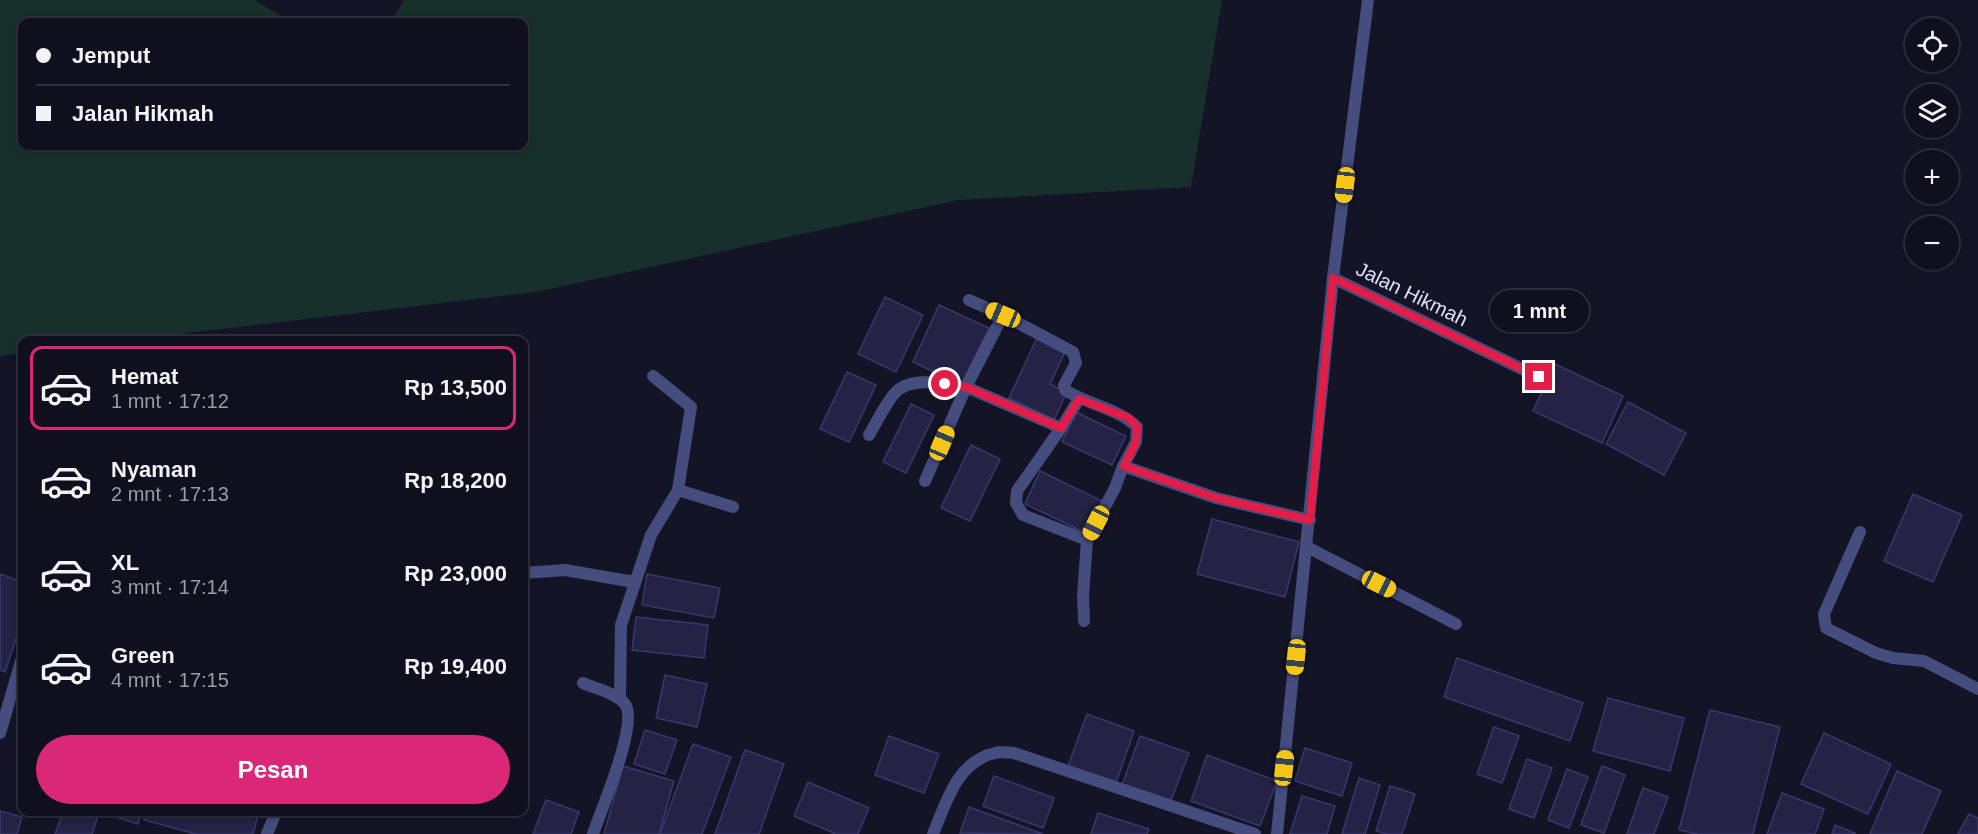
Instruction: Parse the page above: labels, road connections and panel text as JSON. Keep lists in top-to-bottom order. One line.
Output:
{"streets":{"street":["Jalan Hikmah"]},"page":{"map_buttons":["+","−"],"banner":["Jemput","Jalan Hikmah"],"bubble":"1 mnt","list":[{"name":"Hemat","note":"1 mnt · 17:12","value":"Rp 13,500"},{"name":"Nyaman","note":"2 mnt · 17:13","value":"Rp 18,200"},{"name":"XL","note":"3 mnt · 17:14","value":"Rp 23,000"},{"name":"Green","note":"4 mnt · 17:15","value":"Rp 19,400"}],"buttons":"Pesan"}}
